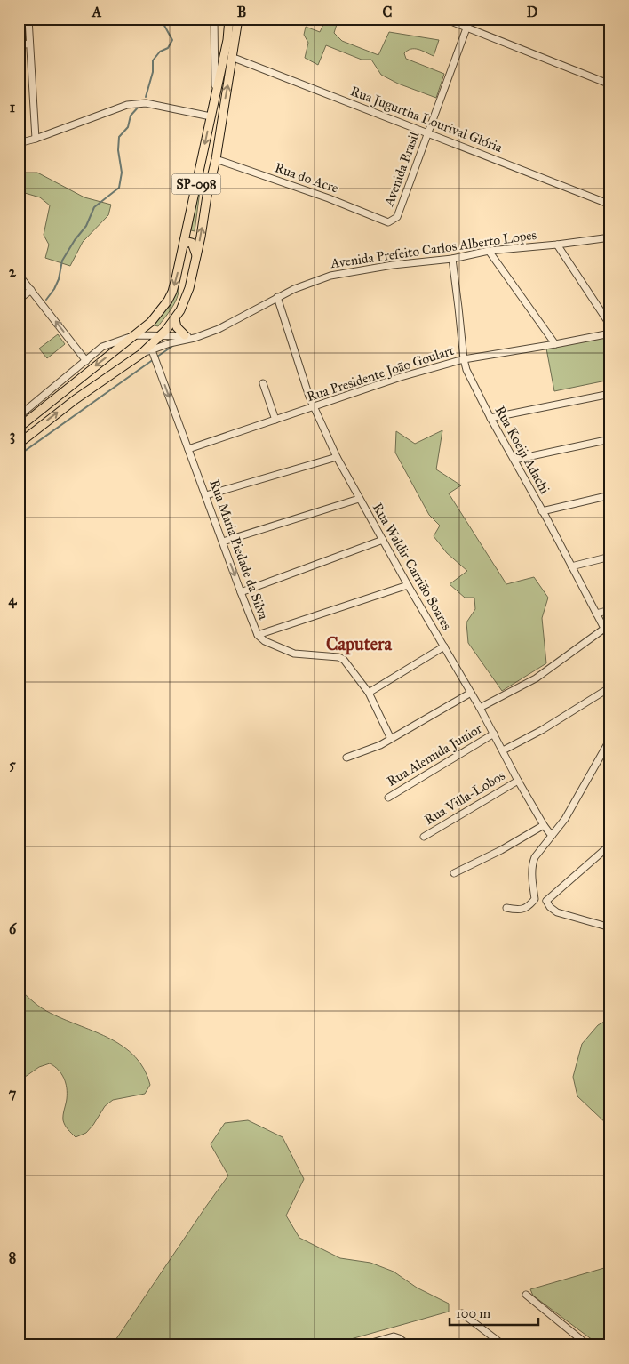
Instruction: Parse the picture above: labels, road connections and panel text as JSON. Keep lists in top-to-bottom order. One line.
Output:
{"streets":{"main road":["SP-098"],"street":["Rua Jugurtha Lourival Glória","Avenida Brasil","Rua do Acre","Avenida Prefeito Carlos Alberto Lopes","Rua Presidente João Goulart","Rua Koeiji Adachi","Rua Maria Piedade da Silva","Rua Waldir Carrião Soares","Rua Alemida Junior","Rua Villa-Lobos"]},"crossings":[["Rua Jugurtha Lourival Glória","Avenida Brasil"],["Rua Jugurtha Lourival Glória","SP-098"],["Avenida Brasil","Rua do Acre"],["Rua do Acre","SP-098"],["SP-098","Avenida Prefeito Carlos Alberto Lopes"],["Avenida Prefeito Carlos Alberto Lopes","Rua Koeiji Adachi"],["Avenida Prefeito Carlos Alberto Lopes","Rua Maria Piedade da Silva"],["Avenida Prefeito Carlos Alberto Lopes","Rua Waldir Carrião Soares"],["Rua Presidente João Goulart","Rua Koeiji Adachi"],["Rua Presidente João Goulart","Rua Maria Piedade da Silva"],["Rua Presidente João Goulart","Rua Waldir Carrião Soares"],["Rua Waldir Carrião Soares","Rua Alemida Junior"],["Rua Waldir Carrião Soares","Rua Villa-Lobos"]],"districts":["Caputera"],"scale_bar":"100 m","grid":{"columns":["A","B","C","D"],"rows":["1","2","3","4","5","6","7","8"]}}
